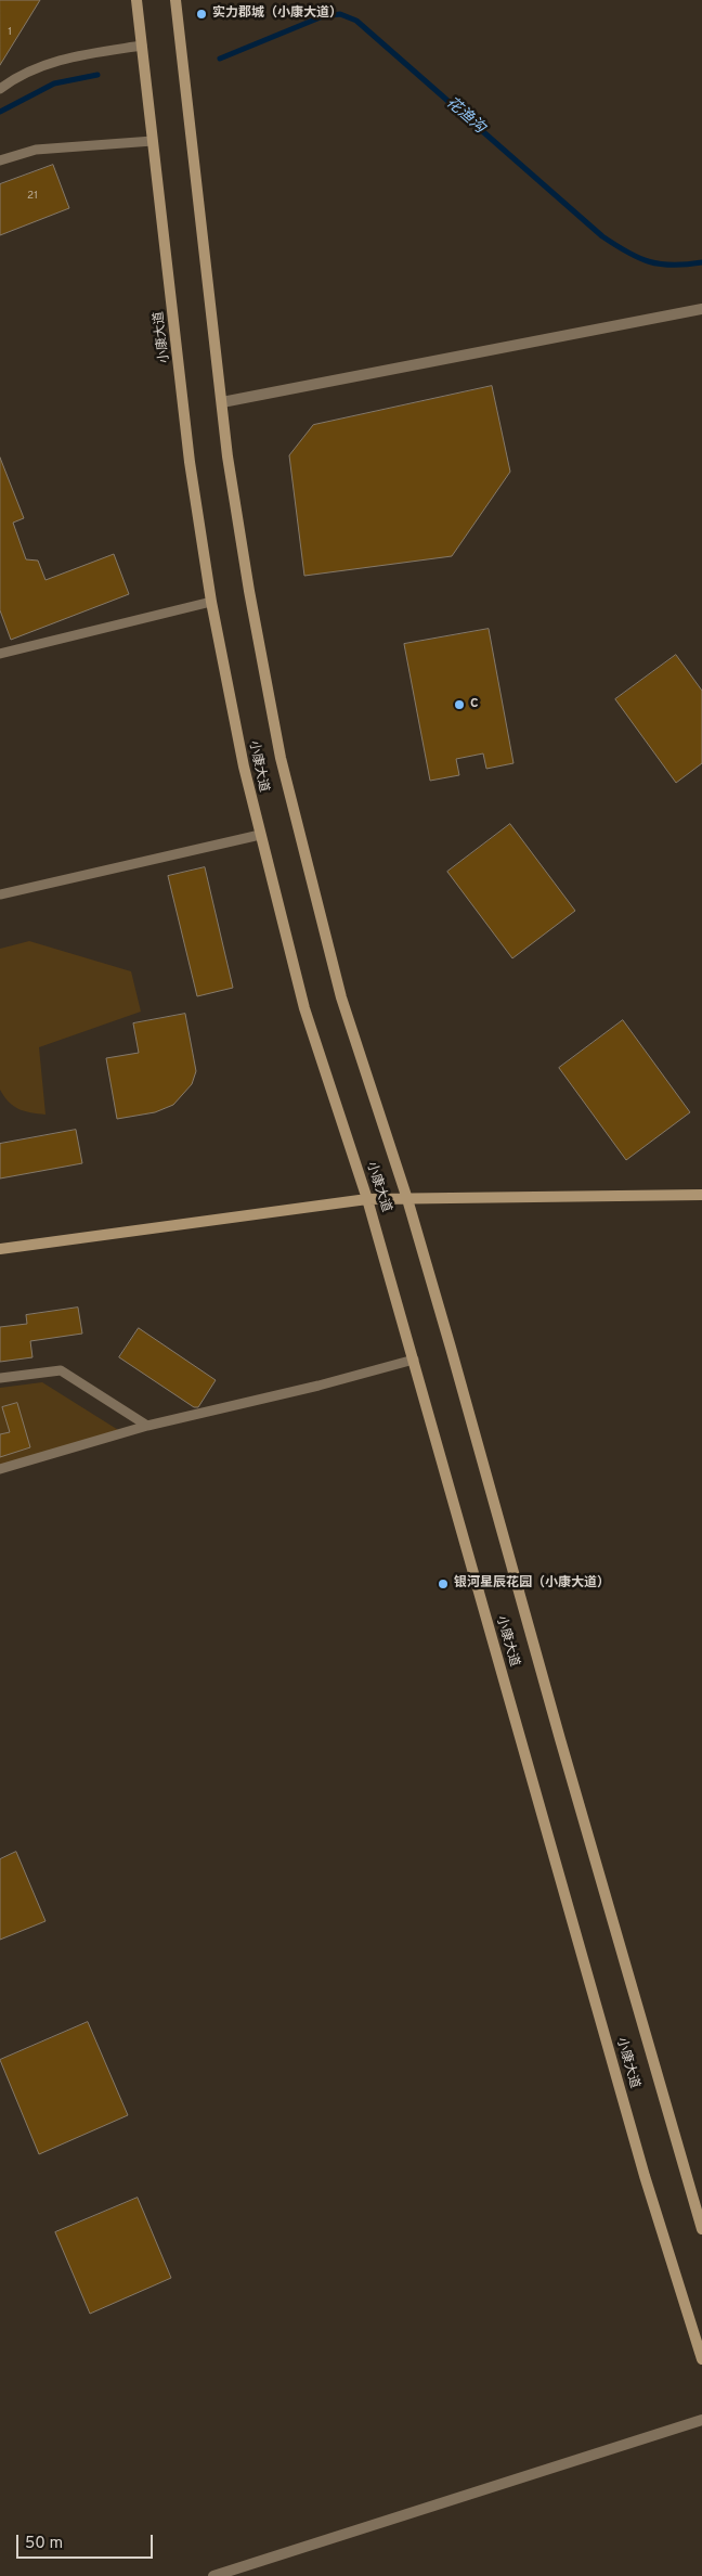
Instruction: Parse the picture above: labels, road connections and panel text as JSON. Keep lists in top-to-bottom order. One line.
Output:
{"streets":{"main road":["小康大道"]},"water":["花渔沟"],"places":["实力郡城（小康大道）","C","银河星辰花园（小康大道）"],"house_numbers":["1","21"],"scale_bar":"50 m"}
